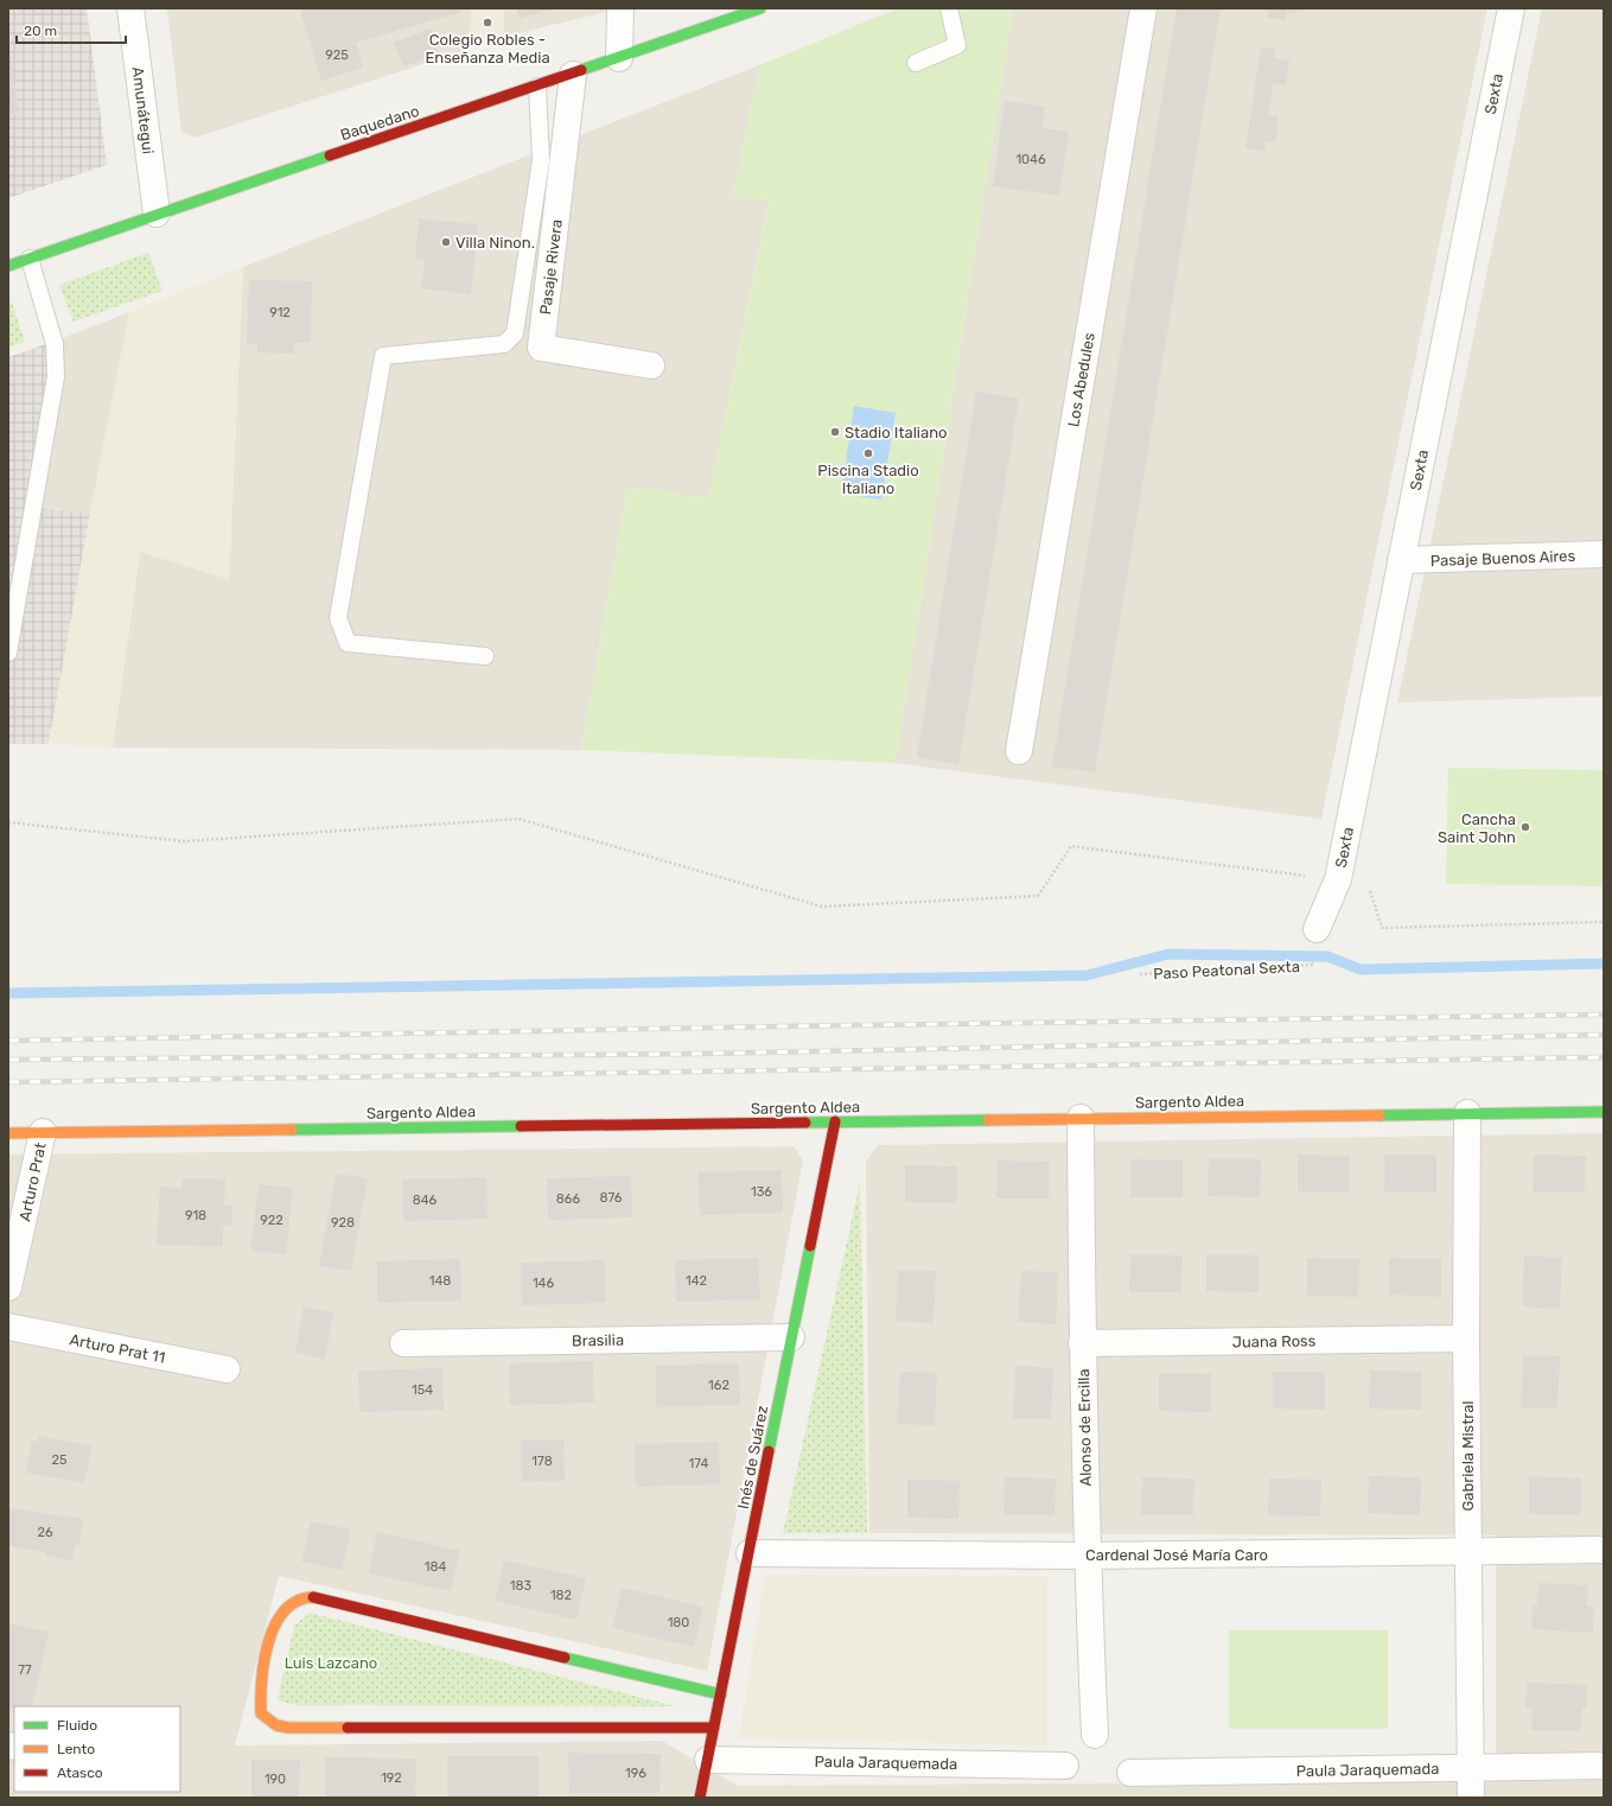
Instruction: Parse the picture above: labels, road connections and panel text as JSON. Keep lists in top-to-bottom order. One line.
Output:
{"streets":{"main road":["Baquedano","Sargento Aldea","Inés de Suárez"],"street":["Sexta","Amunátegui","Pasaje Rivera","Los Abedules","Pasaje Buenos Aires","Arturo Prat","Brasilia","Juana Ross","Arturo Prat 11","Alonso de Ercilla","Gabriela Mistral","Cardenal José María Caro","Paula Jaraquemada"],"path":["Paso Peatonal Sexta"]},"crossings":[["Sexta","Pasaje Buenos Aires"],["Amunátegui","Baquedano"],["Baquedano","Pasaje Rivera"],["Sargento Aldea","Arturo Prat"],["Sargento Aldea","Alonso de Ercilla"],["Sargento Aldea","Gabriela Mistral"],["Sargento Aldea","Inés de Suárez"],["Brasilia","Inés de Suárez"],["Juana Ross","Alonso de Ercilla"],["Juana Ross","Gabriela Mistral"],["Alonso de Ercilla","Cardenal José María Caro"],["Gabriela Mistral","Cardenal José María Caro"],["Gabriela Mistral","Paula Jaraquemada"],["Inés de Suárez","Cardenal José María Caro"],["Inés de Suárez","Paula Jaraquemada"]],"parks":["Luis Lazcano"],"places":["Colegio Robles - Enseñanza Media","Villa Ninon.","Stadio Italiano","Piscina Stadio Italiano","Cancha Saint John"],"house_numbers":["925","1046","912","136","876","866","846","918","922","928","148","142","146","162","154","25","178","174","26","184","183","182","180","77","196","192","190"],"legend":["Fluido","Lento","Atasco"],"scale_bar":"20 m"}
